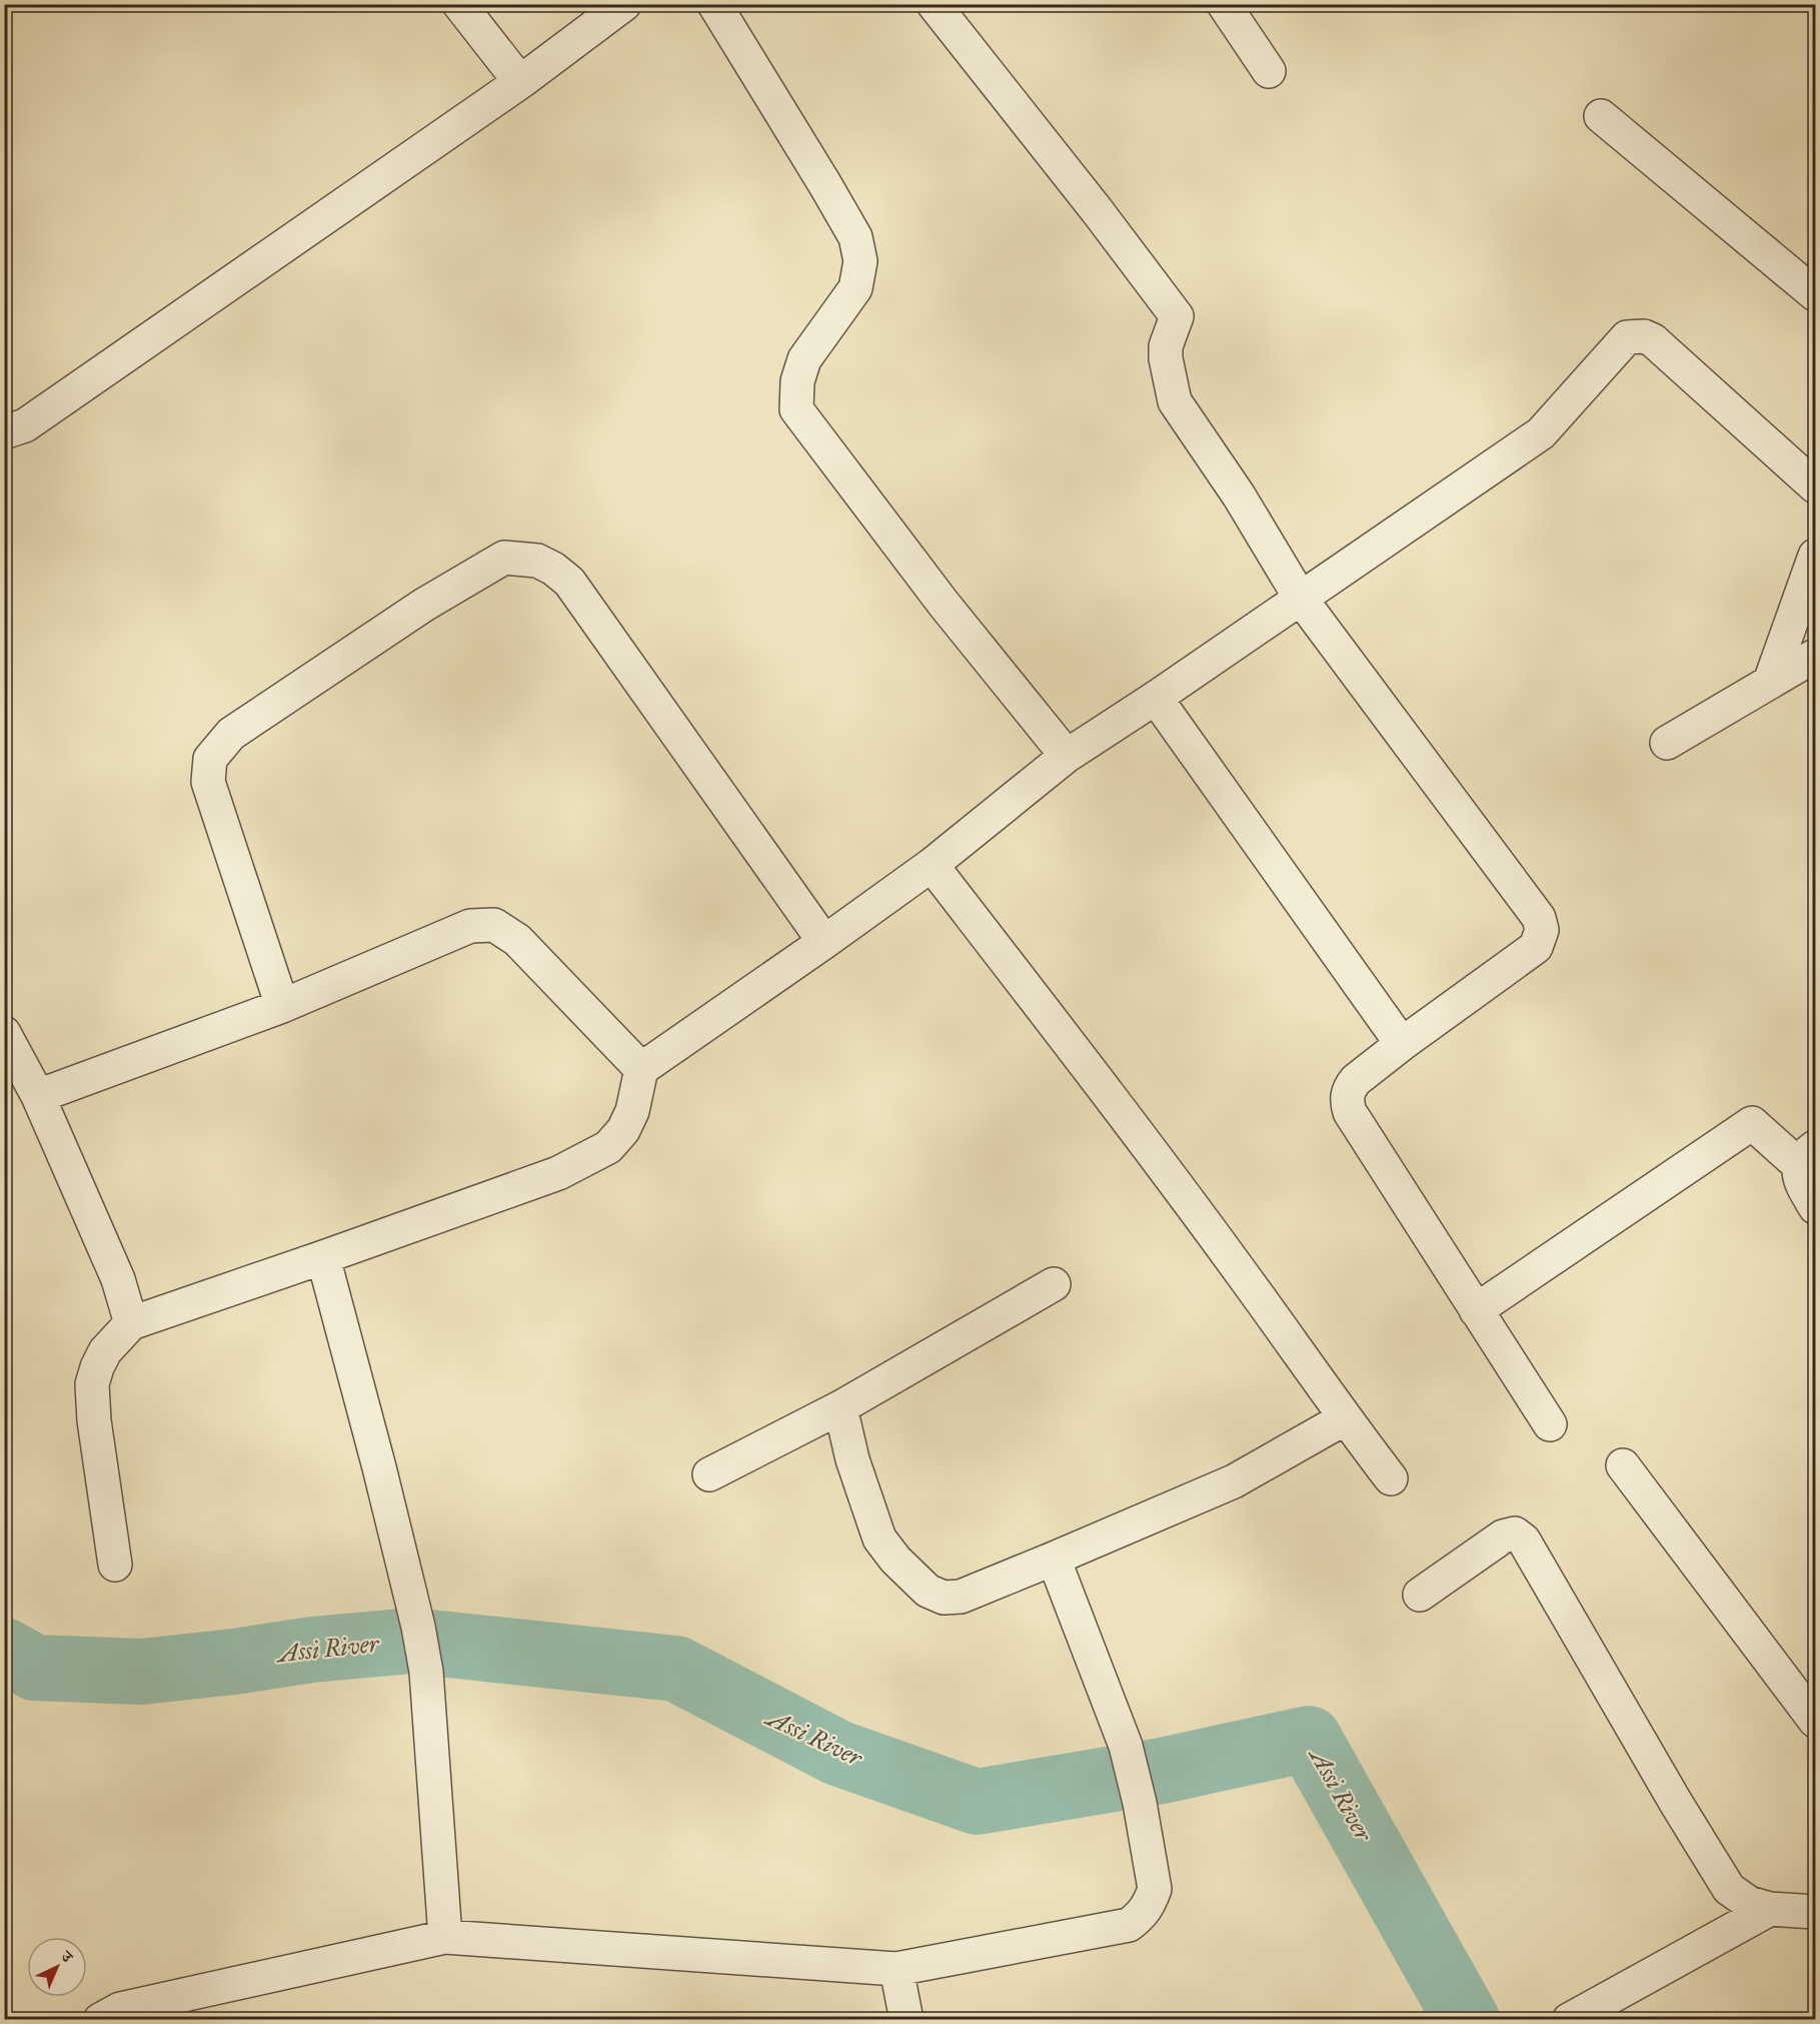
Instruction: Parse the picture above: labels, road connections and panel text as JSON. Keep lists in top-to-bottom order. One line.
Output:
{"water":["Assi River"],"north":"top right"}
